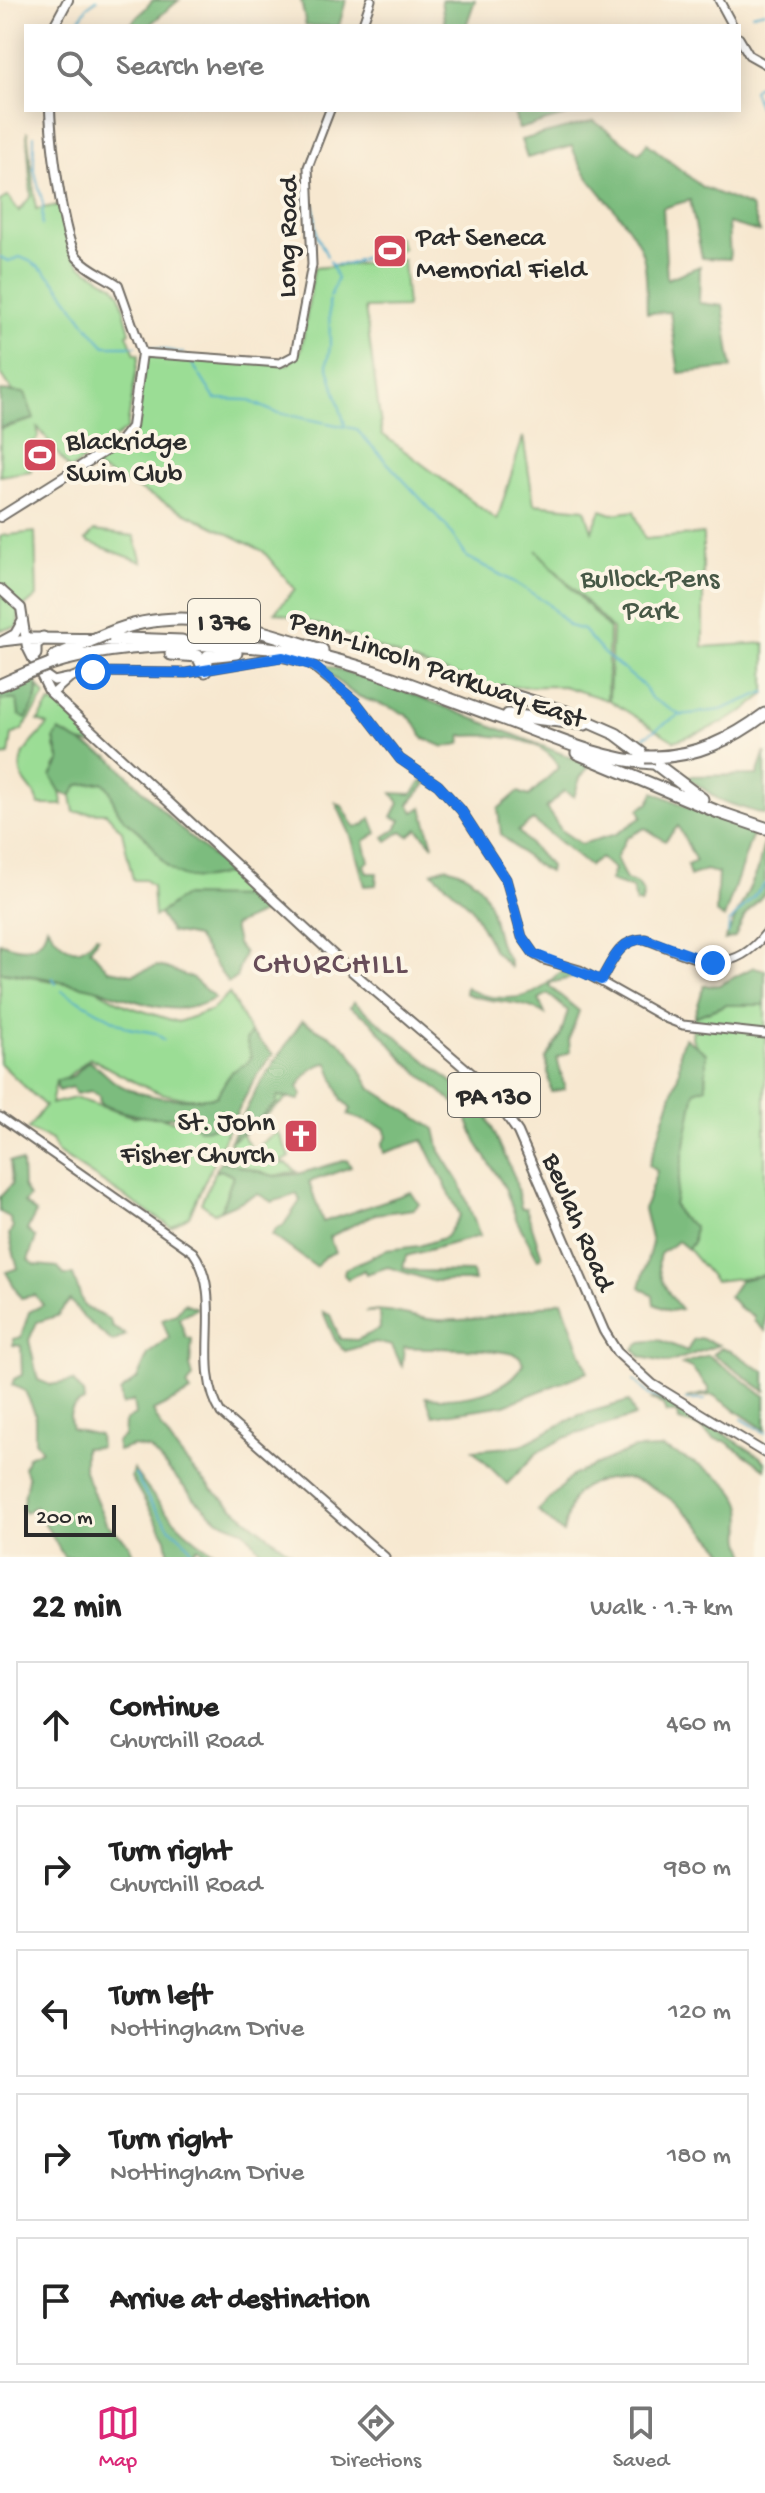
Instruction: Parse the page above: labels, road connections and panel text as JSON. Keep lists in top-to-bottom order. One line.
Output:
{"streets":{"highway":["I 376","Penn-Lincoln Parkway East"],"main road":["PA 130","Beulah Road"],"street":["Long Road"]},"crossings":[["Penn-Lincoln Parkway East","Beulah Road"]],"districts":["CHURCHILL"],"parks":["Bullock-Pens Park"],"places":{"sports":["Pat Seneca Memorial Field","Blackridge Swim Club"],"church":["St. John Fisher Church"]},"scale_bar":"200 m","page":{"search":"Search here","scale":"200 m","heading":["22 min","Walk · 1.7 km"],"list":[["Continue","Churchill Road","460 m"],["Turn right","Churchill Road","980 m"],["Turn left","Nottingham Drive","120 m"],["Turn right","Nottingham Drive","180 m"],"Arrive at destination"],"nav":["Map","Directions","Saved"]}}
